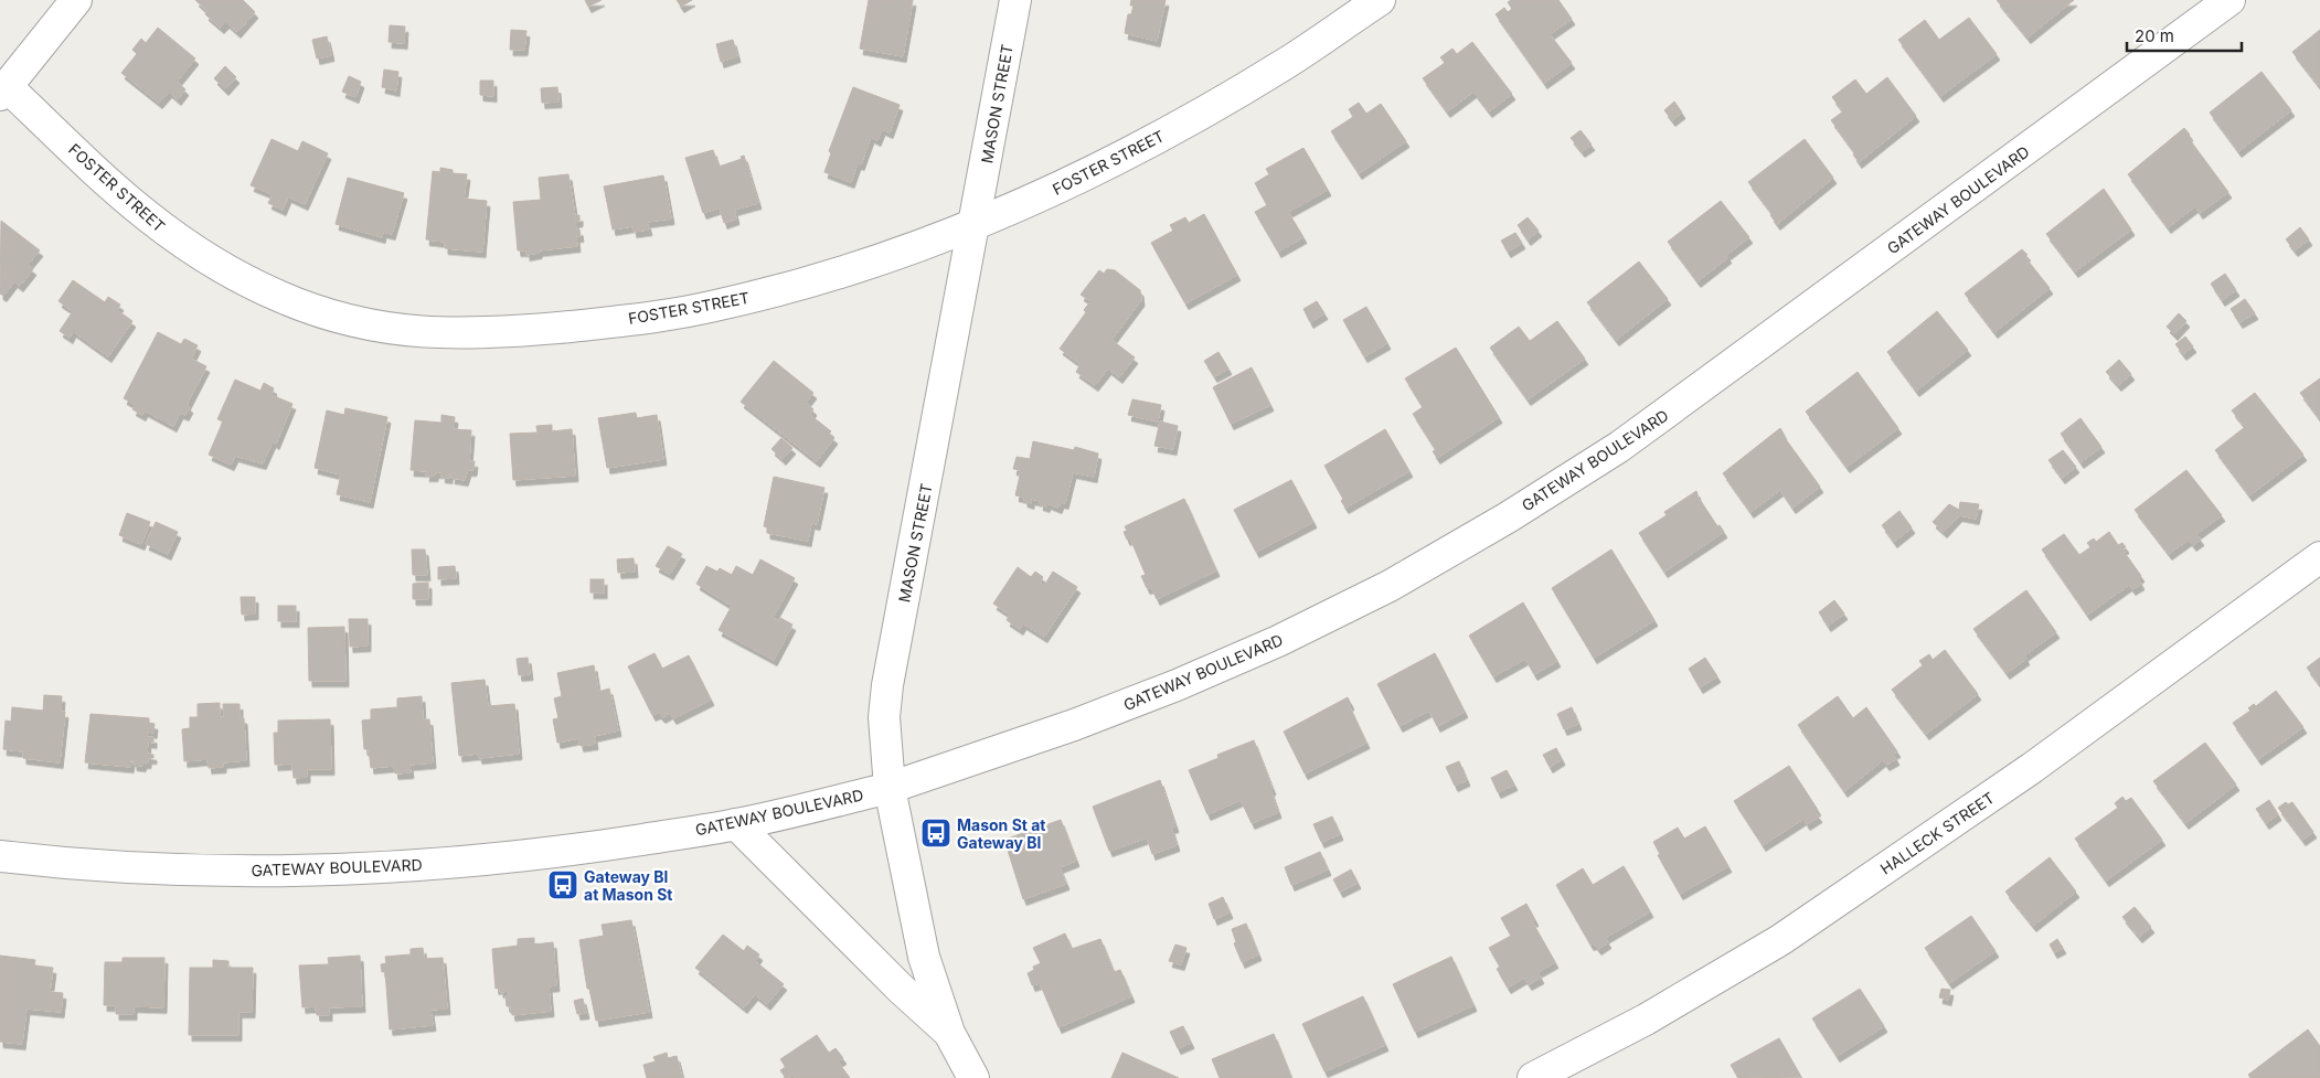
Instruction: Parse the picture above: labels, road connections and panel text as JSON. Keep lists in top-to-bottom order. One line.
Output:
{"streets":{"street":["MASON STREET","FOSTER STREET","GATEWAY BOULEVARD","HALLECK STREET"]},"crossings":[["MASON STREET","FOSTER STREET"],["MASON STREET","GATEWAY BOULEVARD"]],"places":{"bus stop":["Mason St at Gateway Bl","Gateway Bl at Mason St"]},"scale_bar":"20 m"}
